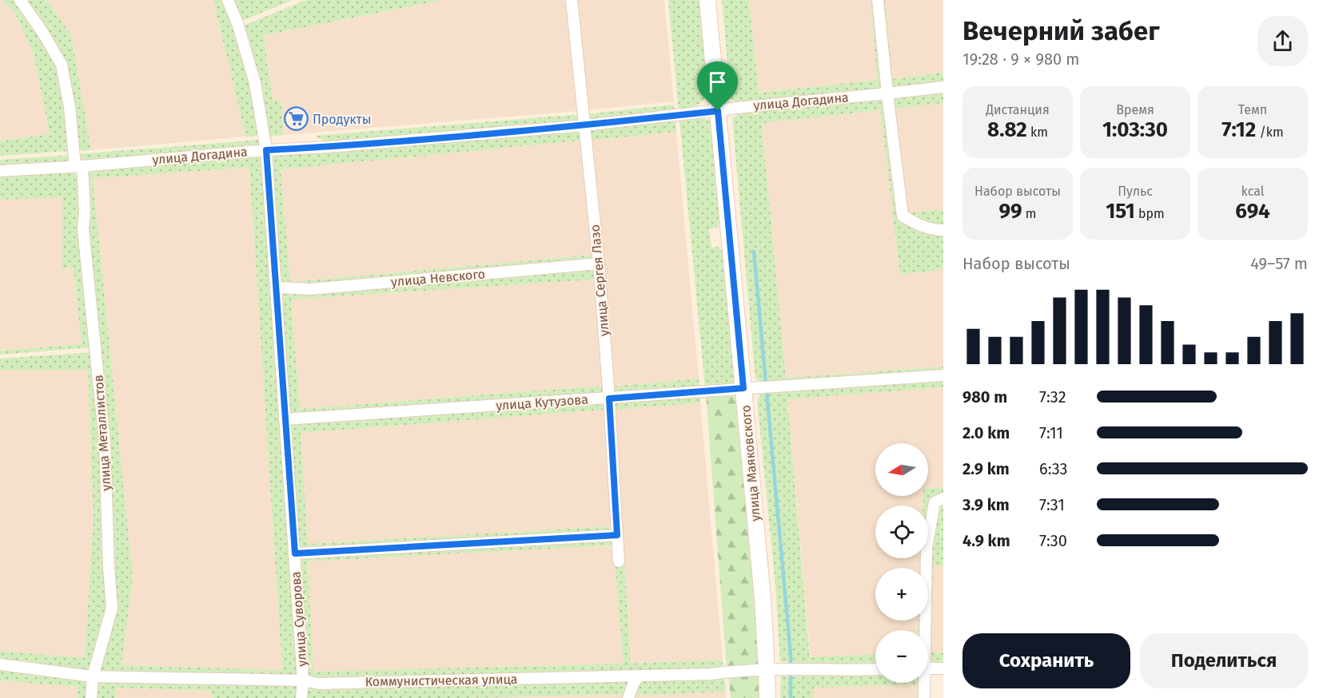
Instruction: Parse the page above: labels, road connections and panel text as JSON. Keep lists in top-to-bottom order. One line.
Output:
{"streets":{"main road":["улица Маяковского"],"street":["улица Догадина","улица Невского","улица Сергея Лазо","улица Кутузова","улица Металлистов","улица Суворова","Коммунистическая улица"]},"crossings":[["улица Догадина","улица Сергея Лазо"],["улица Догадина","улица Металлистов"],["улица Догадина","улица Маяковского"],["улица Догадина","улица Суворова"],["улица Невского","улица Сергея Лазо"],["улица Невского","улица Суворова"],["улица Сергея Лазо","улица Кутузова"],["улица Кутузова","улица Маяковского"],["улица Кутузова","улица Суворова"],["улица Металлистов","Коммунистическая улица"],["улица Маяковского","Коммунистическая улица"],["улица Суворова","Коммунистическая улица"]],"places":{"supermarket":["Продукты"]},"north":"left","page":{"heading":["Вечерний забег","19:28 · 9 × 980 m"],"stats":[["Дистанция","8.82 km"],["Время","1:03:30"],["Темп","7:12 /km"],["Набор высоты","99 m"],["Пульс","151 bpm"],["kcal","694"]],"chart":["Набор высоты","49–57 m"],"list":[{"name":"980 m","note":"7:32"},{"name":"2.0 km","note":"7:11"},{"name":"2.9 km","note":"6:33"},{"name":"3.9 km","note":"7:31"},{"name":"4.9 km","note":"7:30"}],"map_buttons":["+","−"],"buttons":["Сохранить","Поделиться"]}}
